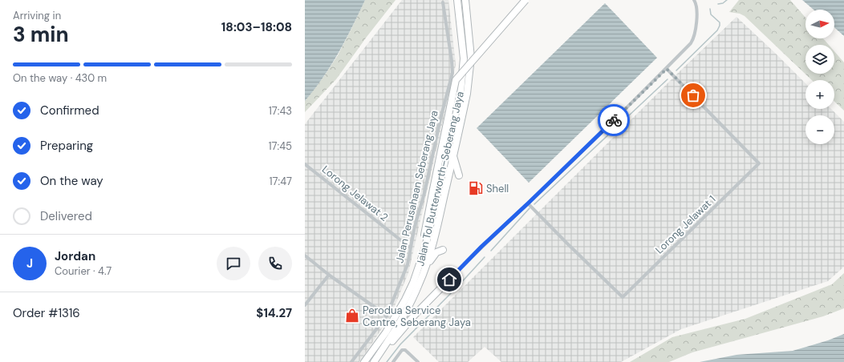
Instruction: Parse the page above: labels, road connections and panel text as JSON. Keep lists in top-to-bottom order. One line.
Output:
{"streets":{"highway":["Jalan Tol Butterworth–Seberang Jaya"],"street":["Jalan Perusahaan Seberang Jaya","Lorong Jelawat 2","Lorong Jelawat 1"]},"crossings":[["Jalan Perusahaan Seberang Jaya","Lorong Jelawat 2"]],"places":{"fuel station":["Shell"],"shop":["Perodua Service Centre, Seberang Jaya"]},"north":"right","page":{"heading":["3 min","Arriving in","18:03–18:08"],"panel":["Jordan","Courier · 4.7","Order #1316","$14.27"],"map_buttons":["+","−"],"bar":"On the way · 430 m","list":[["Confirmed","17:43"],["Preparing","17:45"],["On the way","17:47"],"Delivered"],"round":"J"}}
